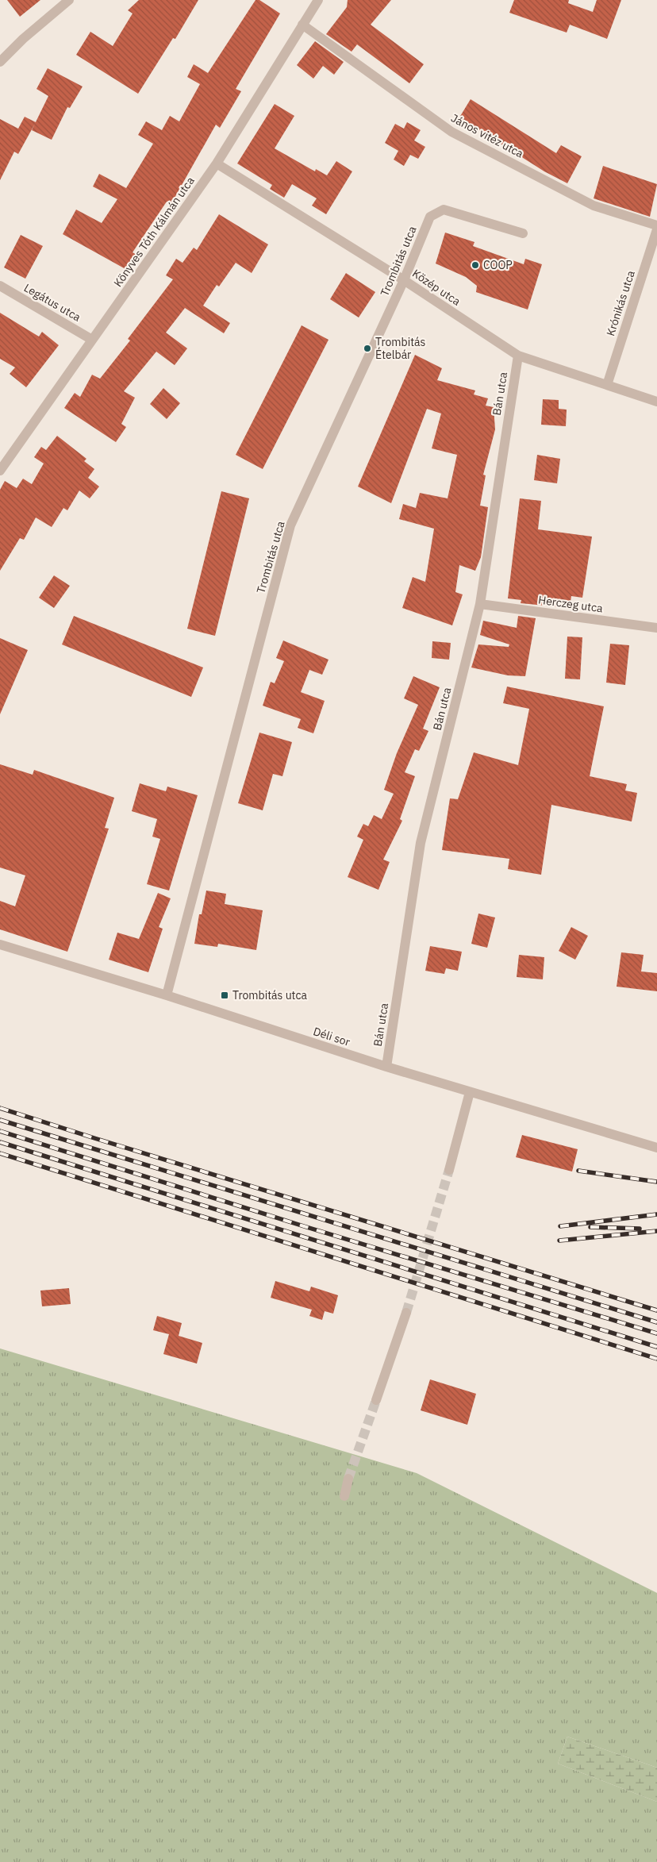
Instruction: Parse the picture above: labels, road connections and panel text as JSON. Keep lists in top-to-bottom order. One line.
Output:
{"streets":{"street":["János vitéz utca","Könyves Tóth Kálmán utca","Trombitás utca","Közép utca","Legátus utca","Krónikás utca","Bán utca","Herczeg utca","Déli sor"]},"crossings":[["János vitéz utca","Könyves Tóth Kálmán utca"],["Könyves Tóth Kálmán utca","Közép utca"],["Könyves Tóth Kálmán utca","Legátus utca"],["Trombitás utca","Közép utca"],["Trombitás utca","Déli sor"],["Közép utca","Krónikás utca"],["Közép utca","Bán utca"],["Bán utca","Herczeg utca"],["Bán utca","Déli sor"]],"places":{"other":["COOP","Trombitás Ételbár"],"transit":["Trombitás utca"]}}
